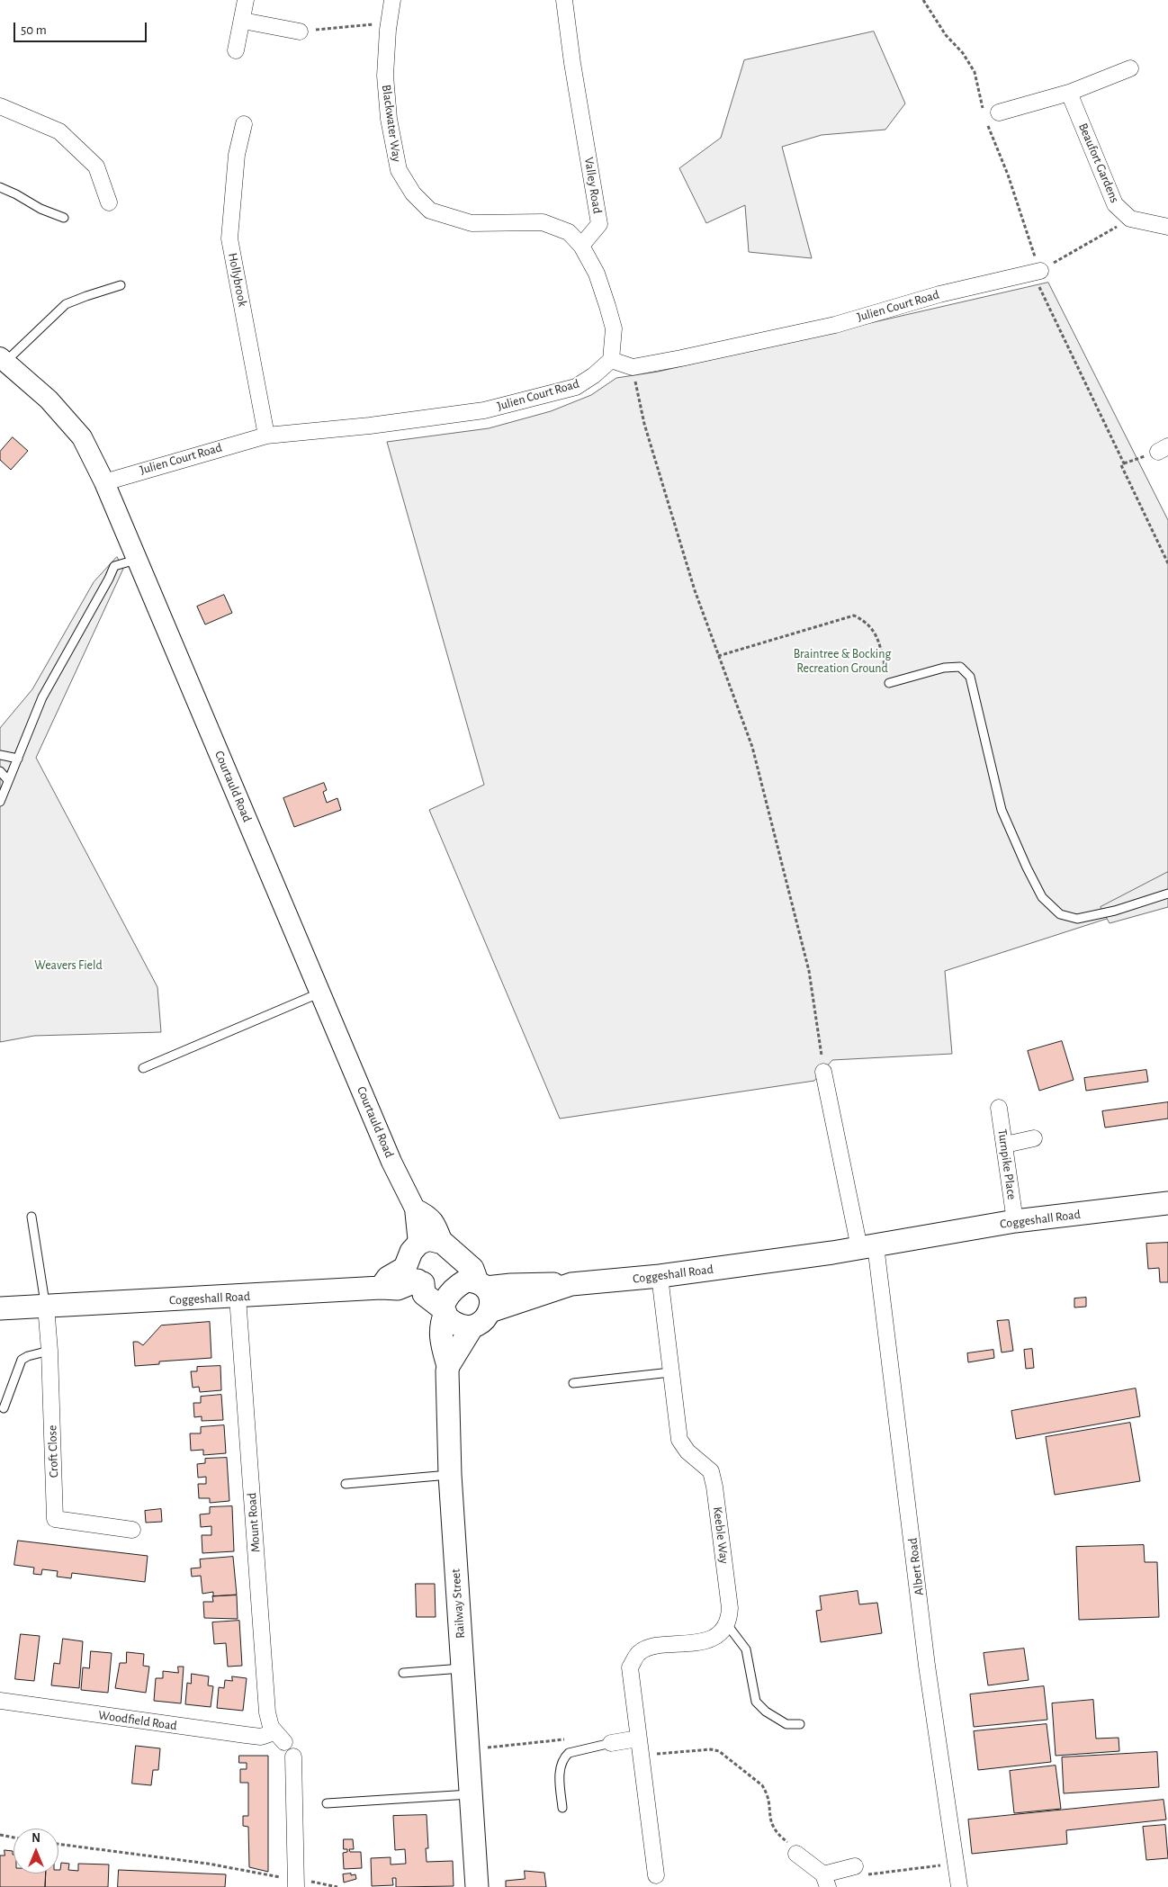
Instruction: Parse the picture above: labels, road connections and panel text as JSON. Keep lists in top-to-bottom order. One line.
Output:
{"streets":{"main road":["Coggeshall Road","Railway Street"],"street":["Blackwater Way","Beaufort Gardens","Valley Road","Hollybrook","Julien Court Road","Courtauld Road","Turnpike Place","Croft Close","Mount Road","Keeble Way","Albert Road","Woodfield Road"]},"crossings":[["Blackwater Way","Valley Road"],["Hollybrook","Julien Court Road"],["Julien Court Road","Courtauld Road"],["Courtauld Road","Coggeshall Road"],["Turnpike Place","Coggeshall Road"],["Coggeshall Road","Croft Close"],["Coggeshall Road","Mount Road"],["Coggeshall Road","Keeble Way"],["Coggeshall Road","Albert Road"],["Coggeshall Road","Railway Street"],["Mount Road","Woodfield Road"]],"parks":["Braintree & Bocking Recreation Ground","Weavers Field"],"scale_bar":"50 m","north":"top"}
